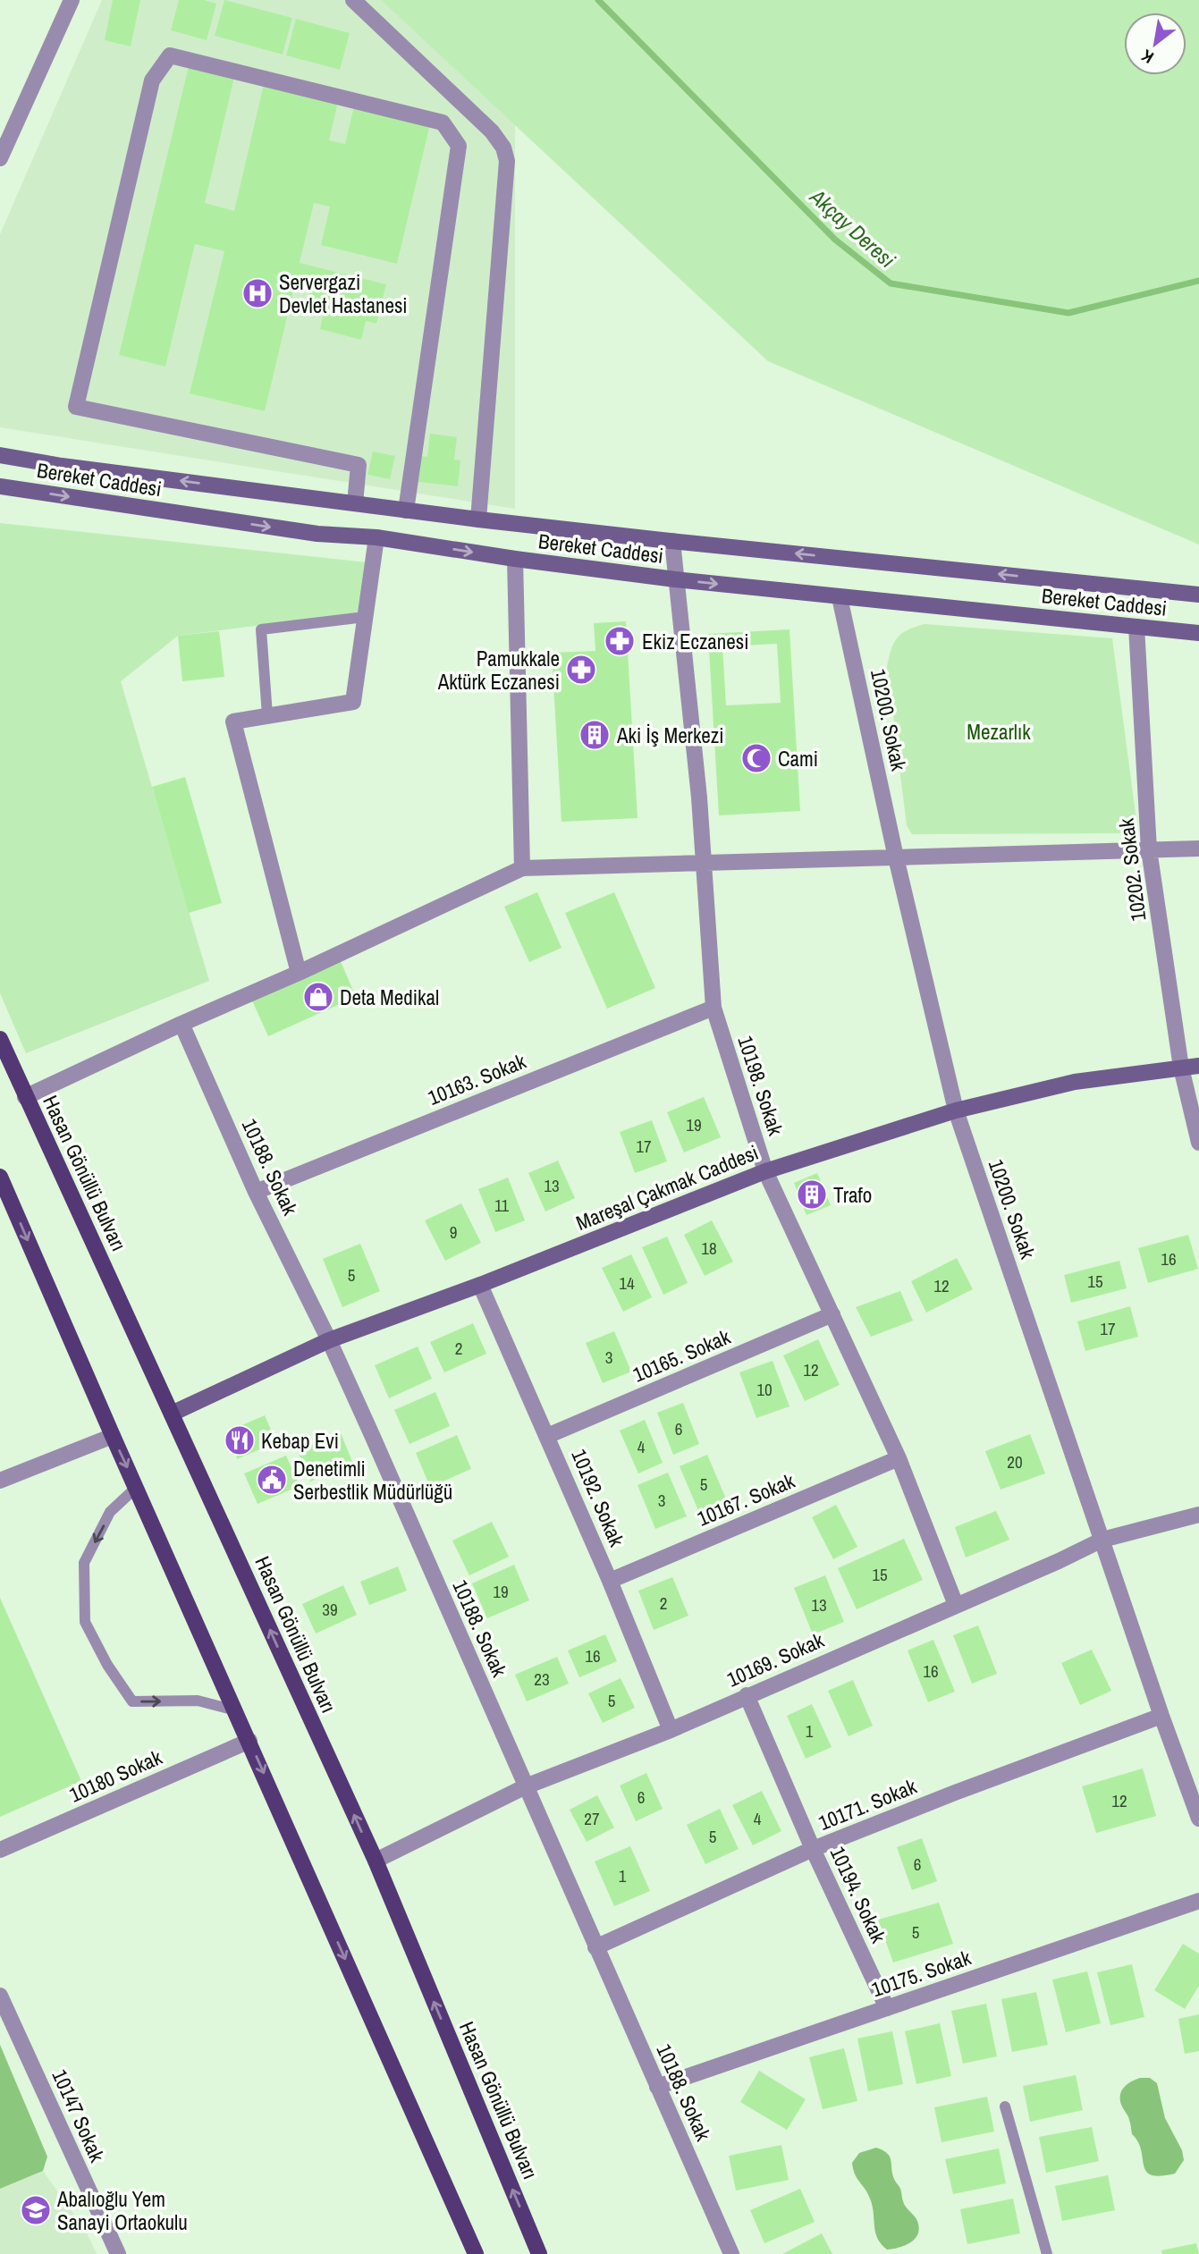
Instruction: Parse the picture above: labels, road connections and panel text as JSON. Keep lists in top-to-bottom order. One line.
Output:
{"streets":{"main road":["Hasan Gönüllü Bulvarı"],"street":["Bereket Caddesi","10200. Sokak","10202. Sokak","10163. Sokak","10198. Sokak","10188. Sokak","Mareşal Çakmak Caddesi","10165. Sokak","10192. Sokak","10167. Sokak","10169. Sokak","10180 Sokak","10171. Sokak","10194. Sokak","10175. Sokak","10147 Sokak"]},"crossings":[["Bereket Caddesi","10200. Sokak"],["Bereket Caddesi","10202. Sokak"],["Bereket Caddesi","10198. Sokak"],["10200. Sokak","Mareşal Çakmak Caddesi"],["10200. Sokak","10169. Sokak"],["10200. Sokak","10171. Sokak"],["10202. Sokak","Mareşal Çakmak Caddesi"],["10163. Sokak","10198. Sokak"],["10163. Sokak","10188. Sokak"],["10198. Sokak","Mareşal Çakmak Caddesi"],["10198. Sokak","10165. Sokak"],["10198. Sokak","10167. Sokak"],["10198. Sokak","10169. Sokak"],["10188. Sokak","Mareşal Çakmak Caddesi"],["10188. Sokak","10169. Sokak"],["10188. Sokak","10171. Sokak"],["10188. Sokak","10175. Sokak"],["Hasan Gönüllü Bulvarı","Mareşal Çakmak Caddesi"],["Hasan Gönüllü Bulvarı","10169. Sokak"],["Mareşal Çakmak Caddesi","10192. Sokak"],["10165. Sokak","10192. Sokak"],["10192. Sokak","10167. Sokak"],["10192. Sokak","10169. Sokak"],["10169. Sokak","10194. Sokak"],["10171. Sokak","10194. Sokak"],["10194. Sokak","10175. Sokak"]],"water":["Akçay Deresi"],"parks":["Mezarlık"],"places":{"hospital":["Servergazi Devlet Hastanesi"],"pharmacy":["Ekiz Eczanesi","Pamukkale Aktürk Eczanesi"],"building":["Aki İş Merkezi","Trafo"],"mosque":["Cami"],"shop":["Deta Medikal"],"restaurant":["Kebap Evi"],"public building":["Denetimli Serbestlik Müdürlüğü"],"school or university":["Abalıoğlu Yem Sanayi Ortaokulu"]},"house_numbers":["19","17","13","11","9","18","16","5","15","14","12","17","2","3","12","10","6","4","20","5","3","15","19","2","13","39","16","16","23","5","1","6","12","27","4","5","6","1","5"],"north":"bottom left"}
